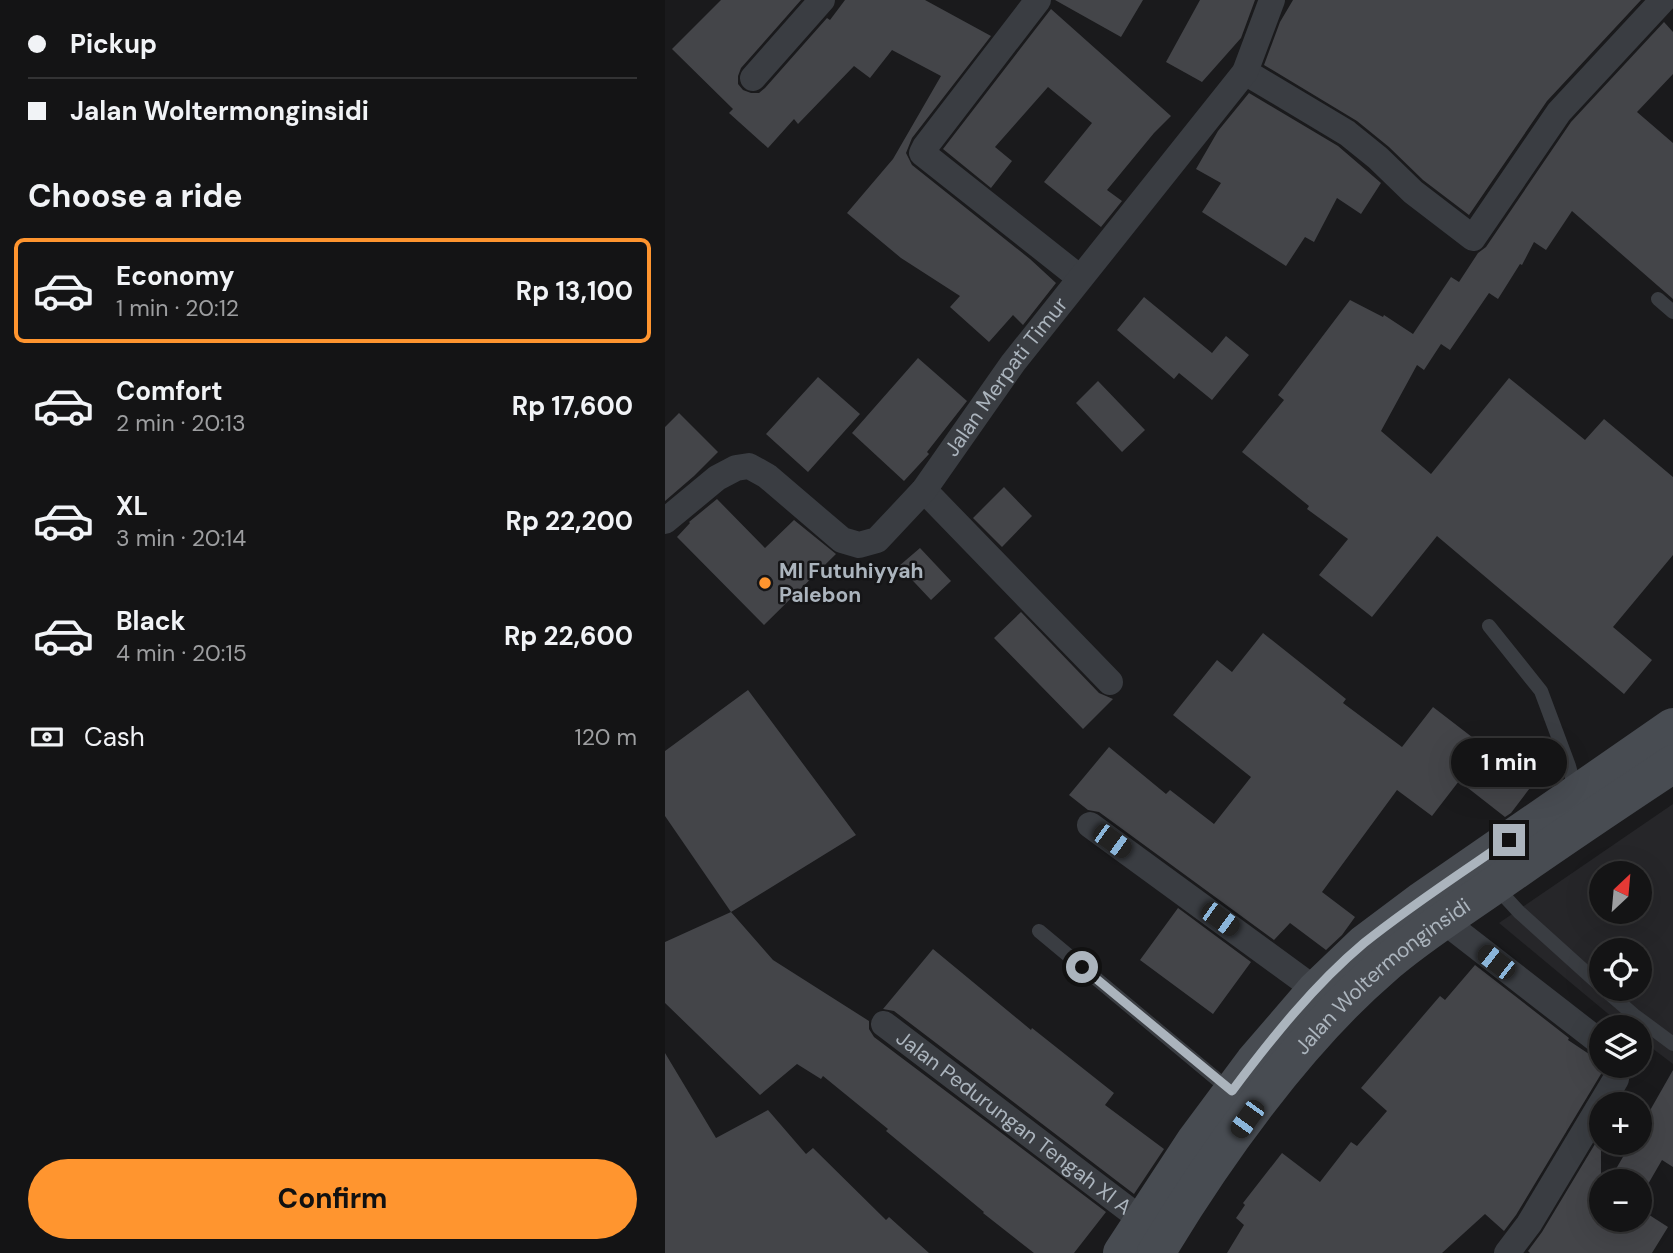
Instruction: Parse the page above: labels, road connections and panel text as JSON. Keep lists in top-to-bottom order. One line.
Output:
{"streets":{"main road":["Jalan Woltermonginsidi"],"street":["Jalan Merpati Timur","Jalan Pedurungan Tengah XI A"]},"crossings":[["Jalan Woltermonginsidi","Jalan Pedurungan Tengah XI A"]],"places":["MI Futuhiyyah Palebon"],"north":"top right","page":{"banner":["Pickup","Jalan Woltermonginsidi"],"heading":"Choose a ride","list":[{"name":"Economy","note":"1 min · 20:12","value":"Rp 13,100"},{"name":"Comfort","note":"2 min · 20:13","value":"Rp 17,600"},{"name":"XL","note":"3 min · 20:14","value":"Rp 22,200"},{"name":"Black","note":"4 min · 20:15","value":"Rp 22,600"}],"pay":["Cash","120 m"],"bubble":"1 min","map_buttons":["+","−"],"buttons":"Confirm"}}
